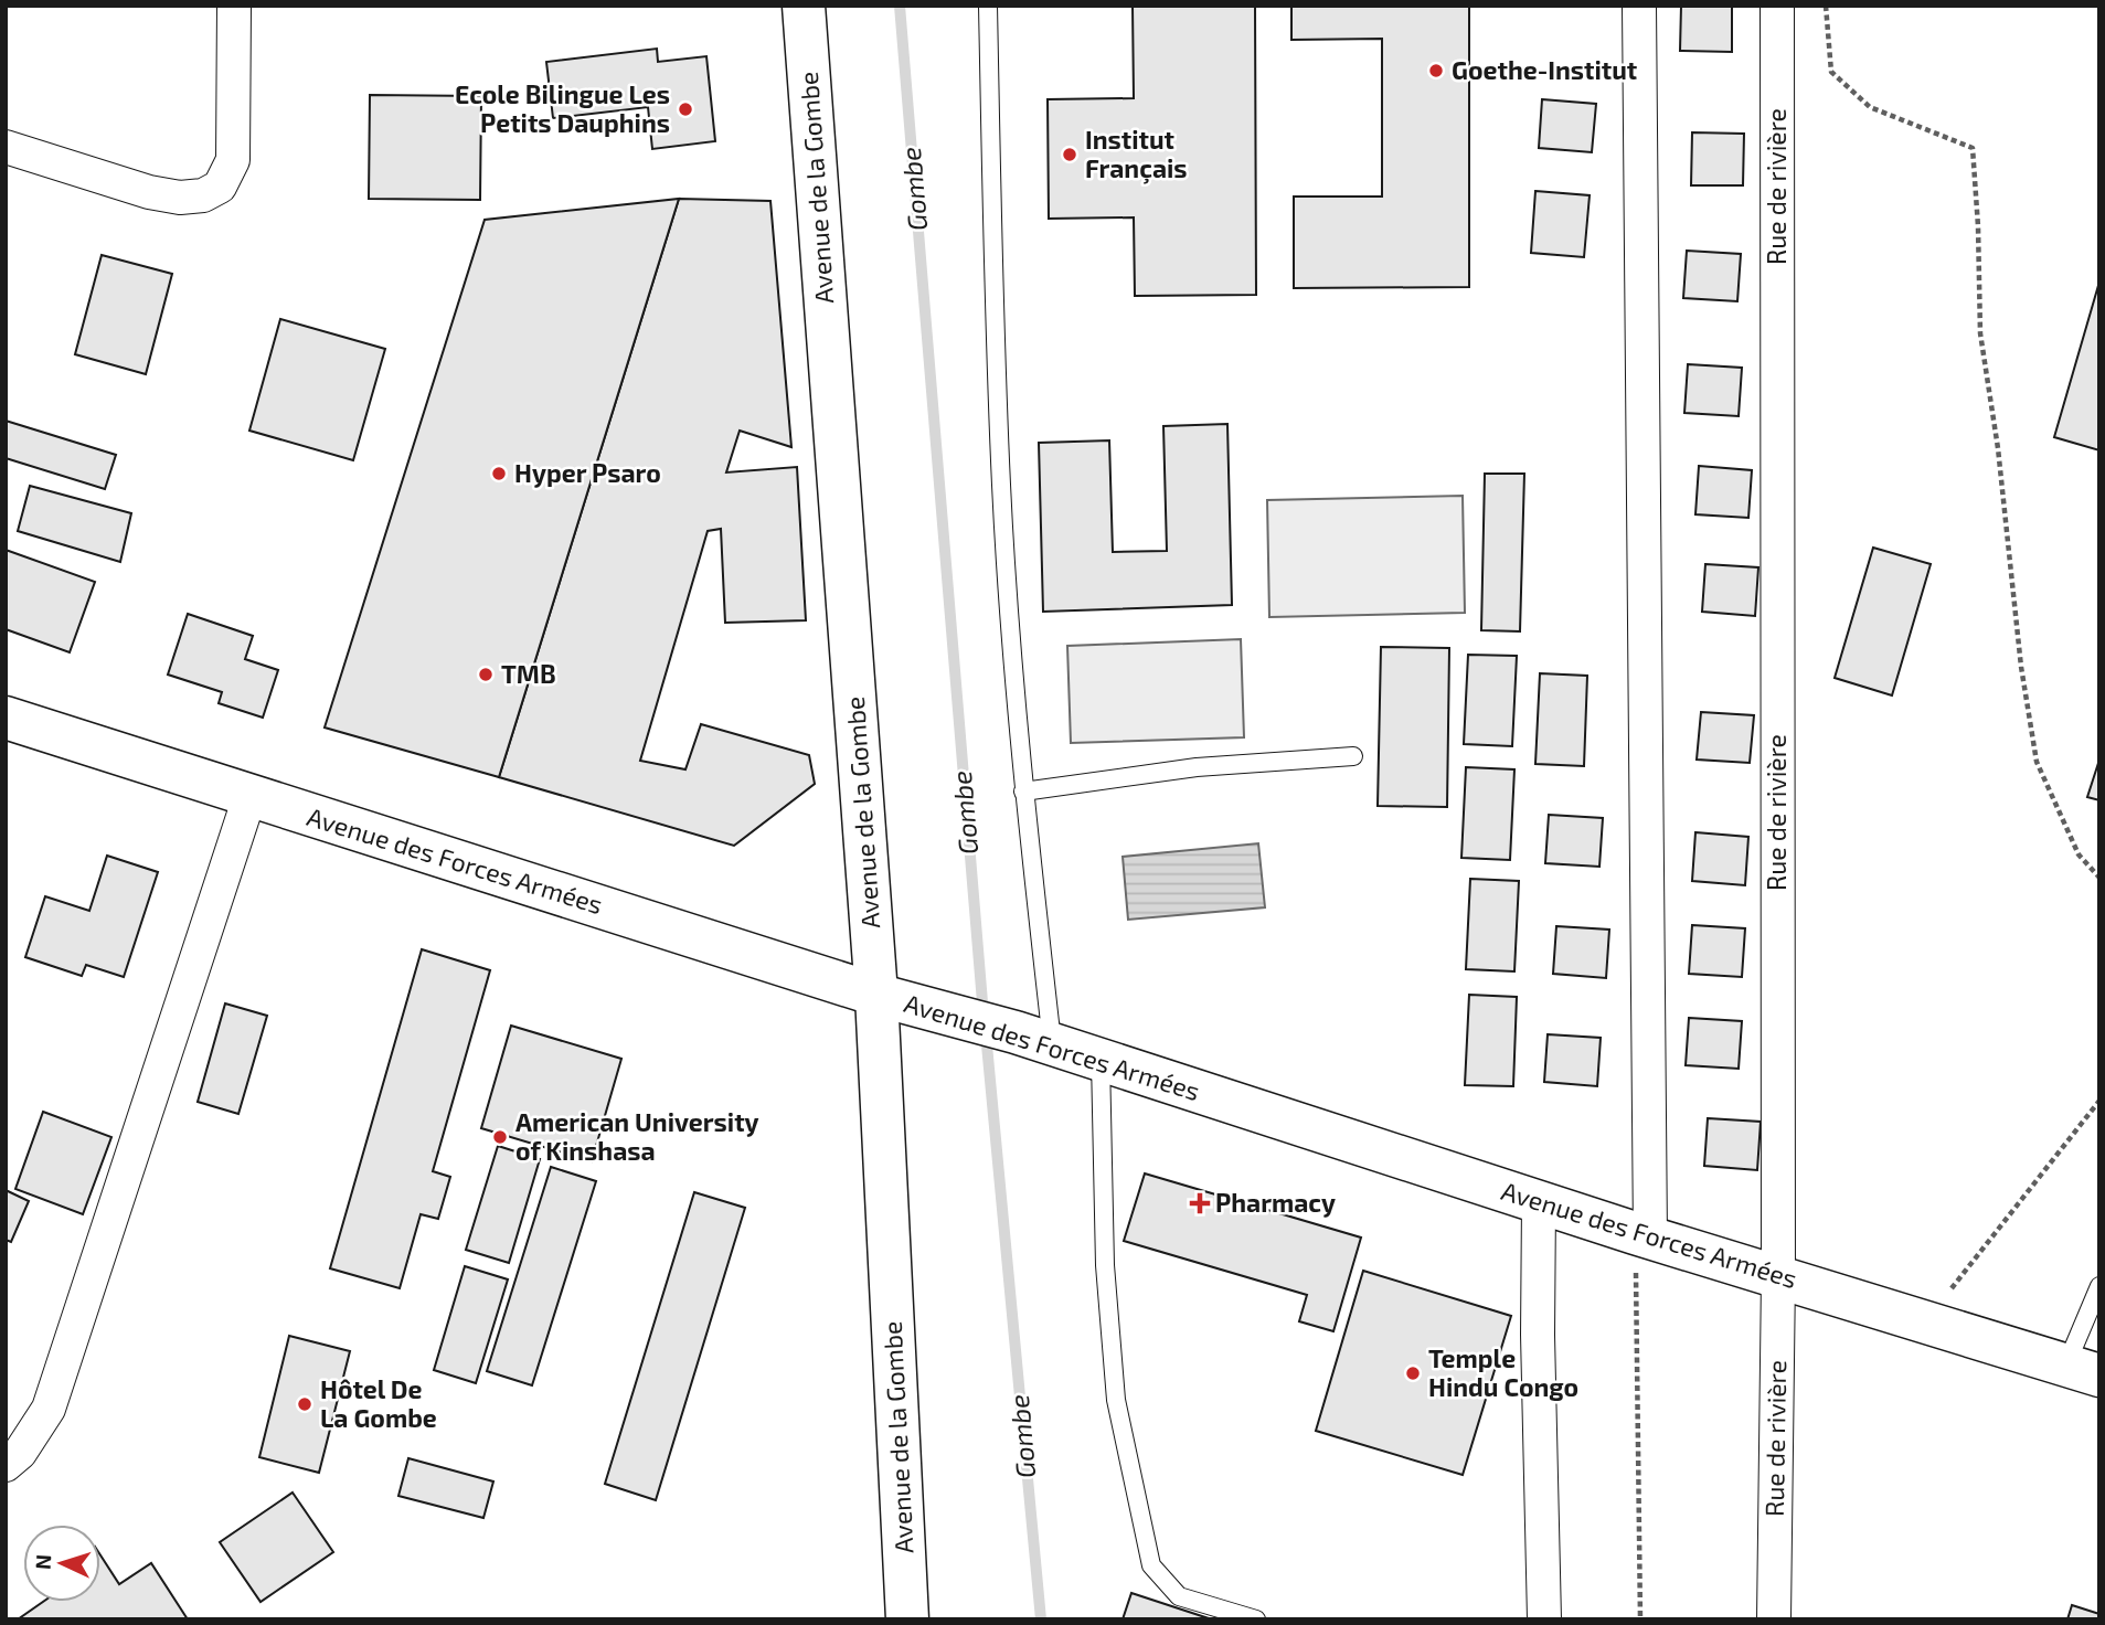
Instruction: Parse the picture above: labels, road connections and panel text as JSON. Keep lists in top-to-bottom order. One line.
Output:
{"streets":{"street":["Rue de rivière","Avenue de la Gombe","Avenue des Forces Armées"]},"crossings":[["Rue de rivière","Avenue des Forces Armées"],["Avenue de la Gombe","Avenue des Forces Armées"]],"water":["Gombe"],"places":{"other":["Goethe-Institut","Ecole Bilingue Les Petits Dauphins","Institut Français","Hyper Psaro","TMB","American University of Kinshasa","Temple Hindu Congo","Hôtel De La Gombe"],"health":["Pharmacy"]},"north":"left"}
